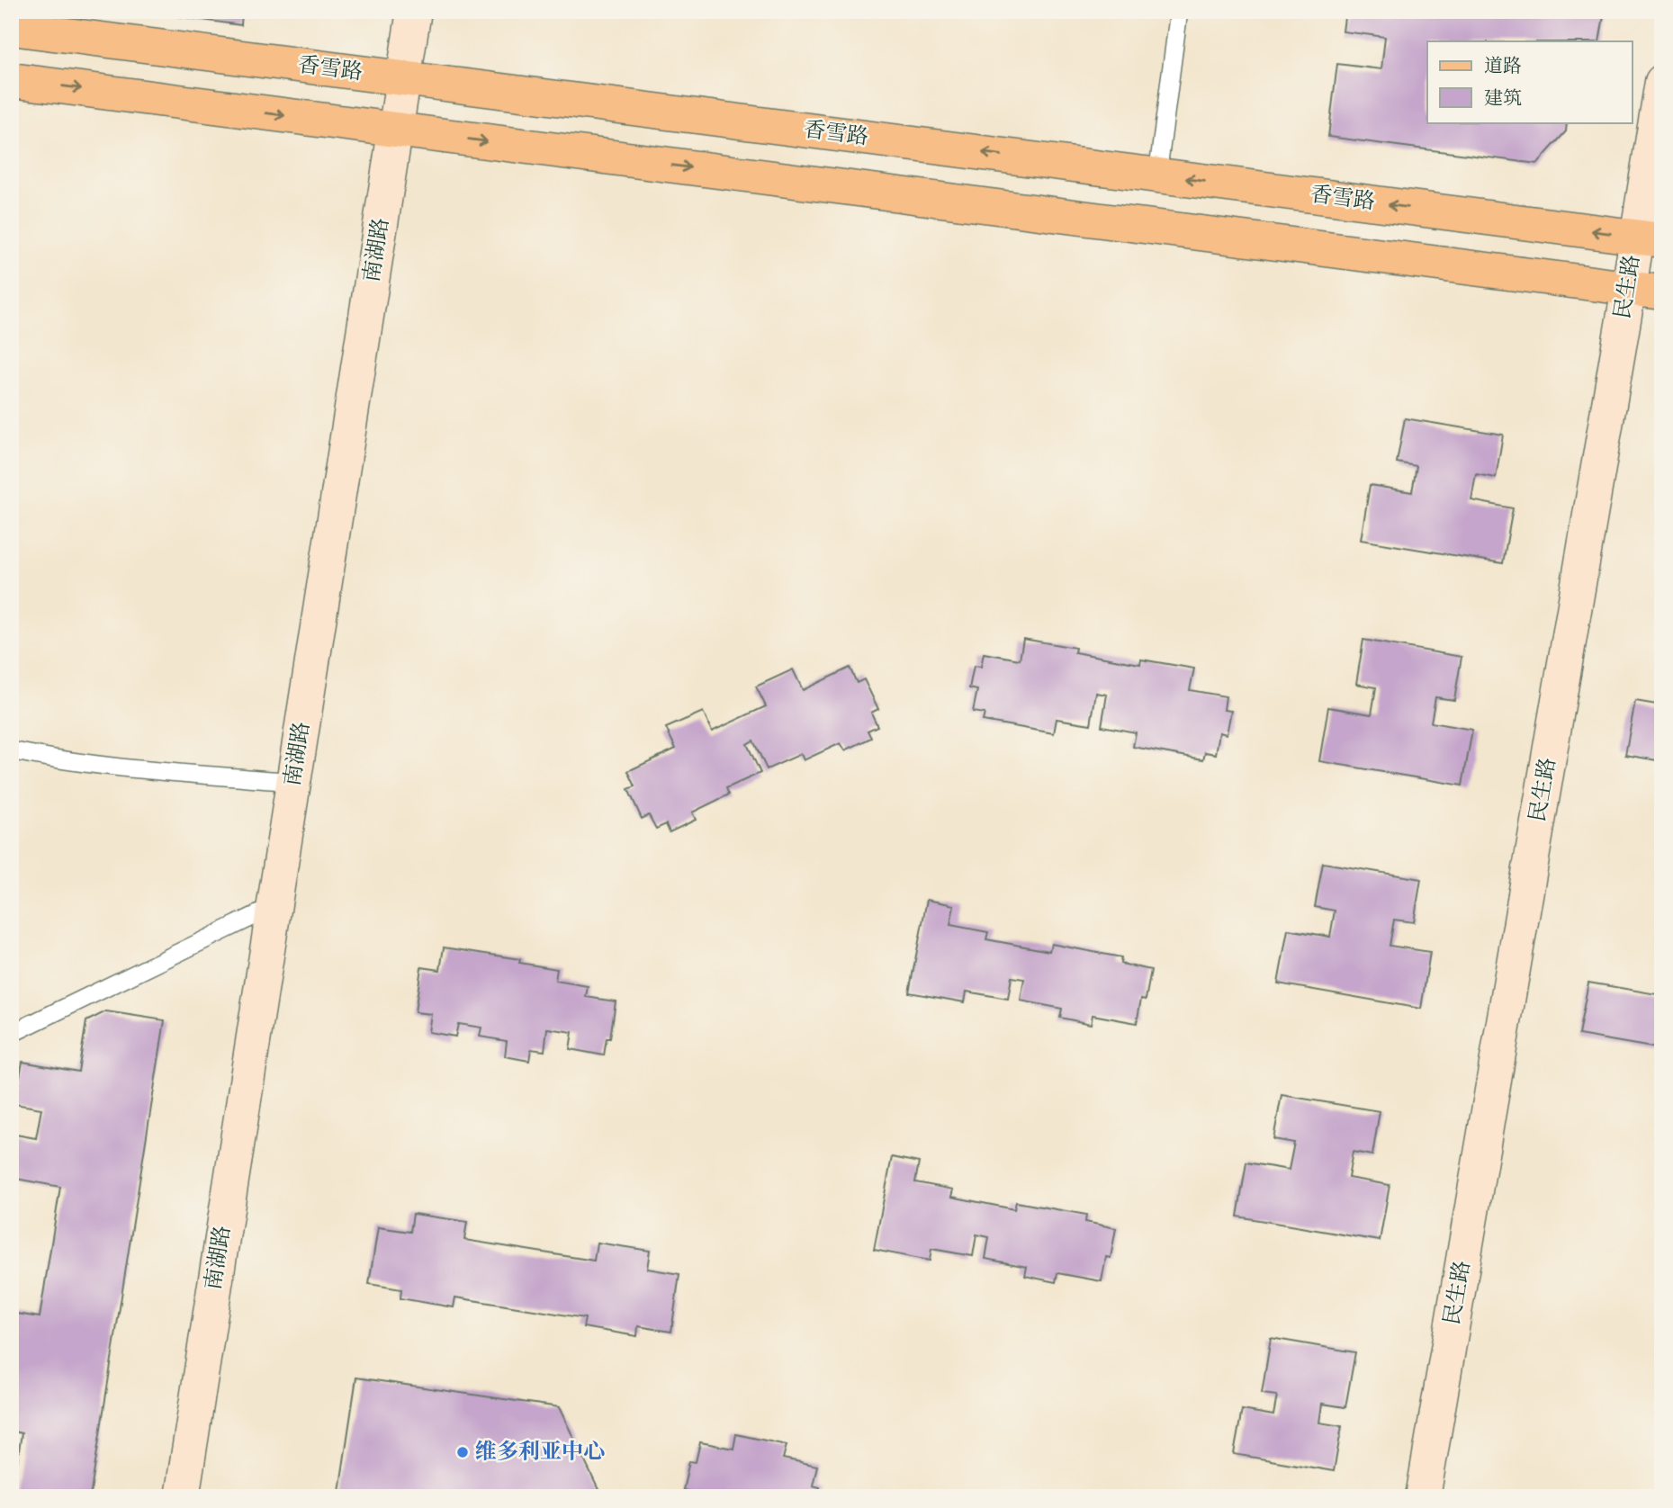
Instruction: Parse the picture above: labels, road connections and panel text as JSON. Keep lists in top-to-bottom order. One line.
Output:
{"streets":{"main road":["香雪路","南湖路","民生路"]},"crossings":[["香雪路","南湖路"],["香雪路","民生路"]],"places":["维多利亚中心"],"legend":["道路","建筑"]}
